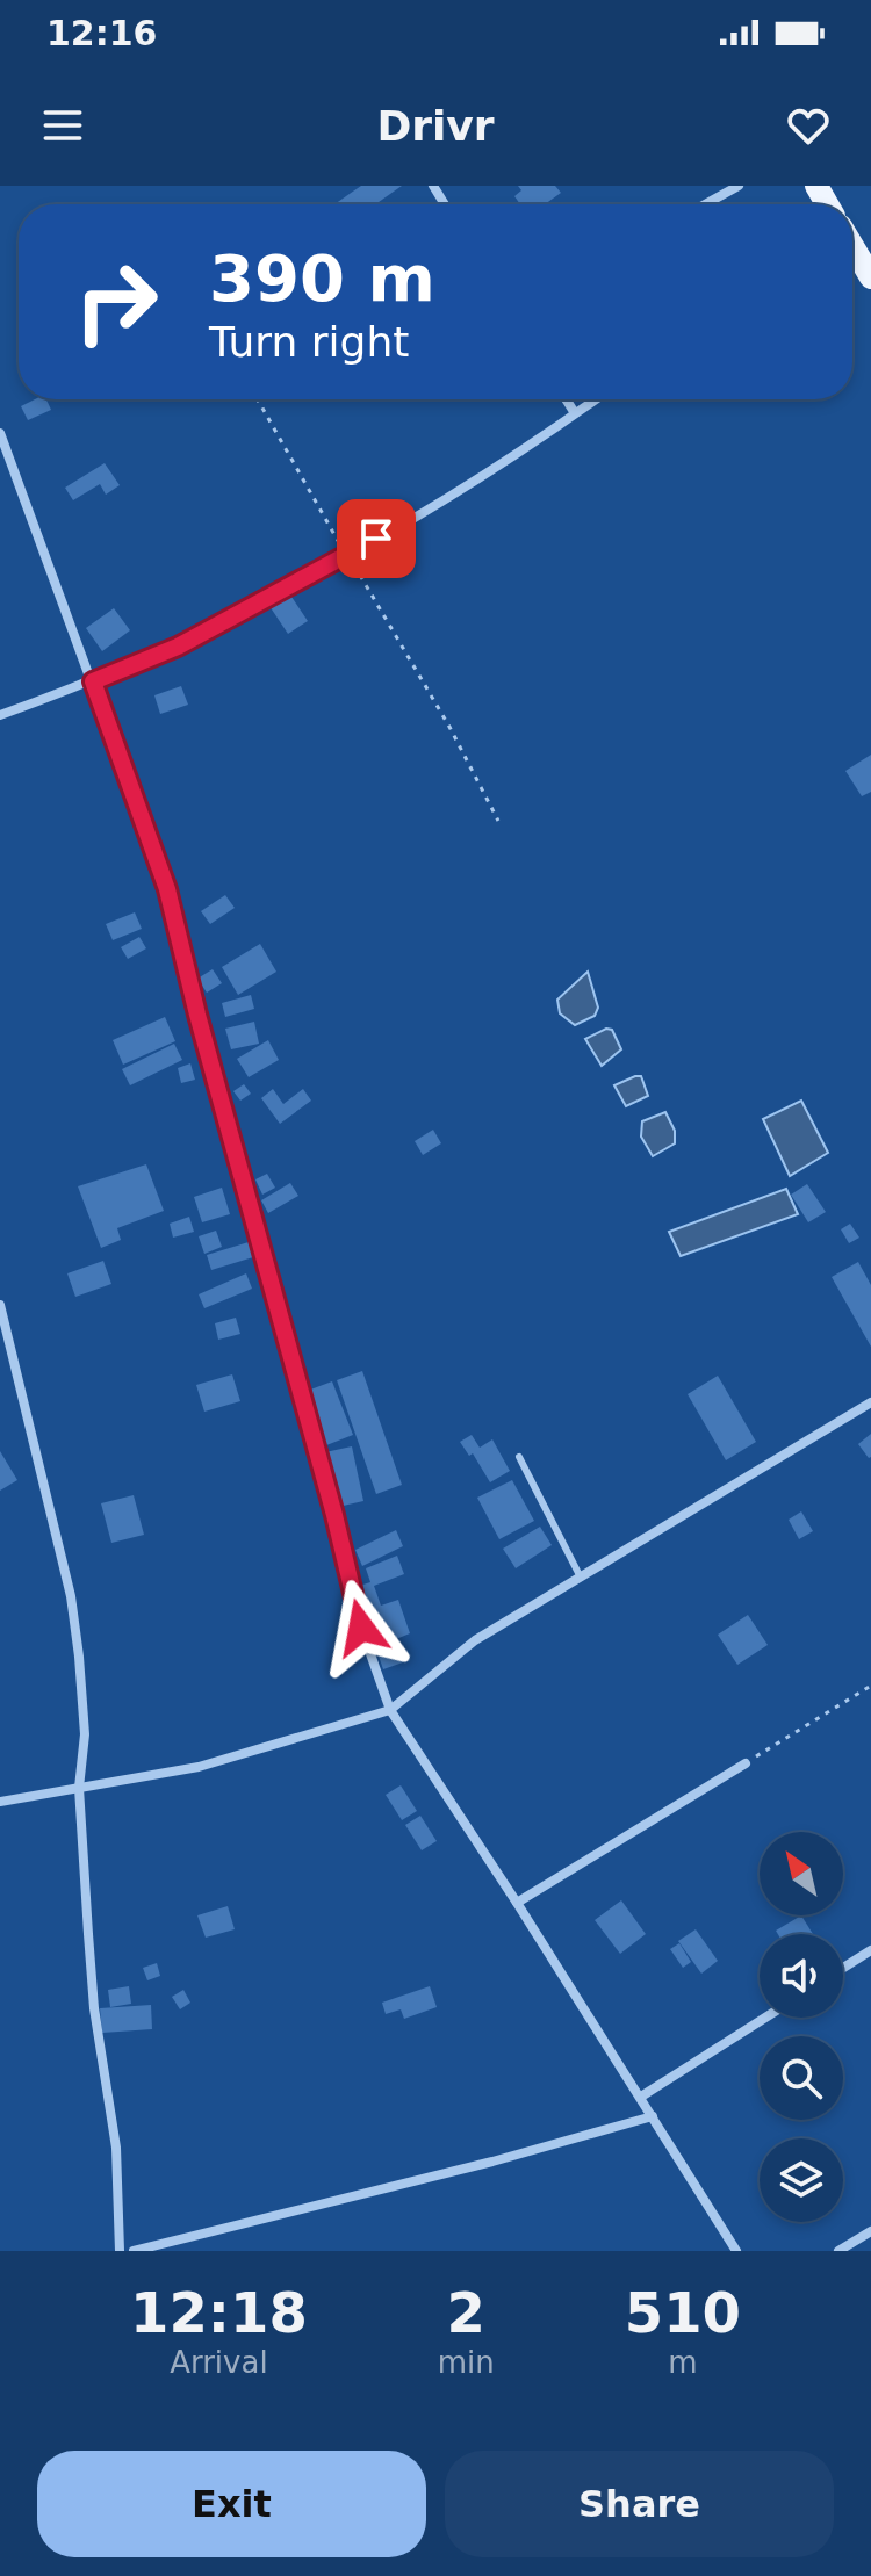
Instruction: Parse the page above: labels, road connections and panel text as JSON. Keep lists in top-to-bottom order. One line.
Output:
{"north":"top left","page":{"status":"12:16","header":"Drivr","turn":["390 m","Turn right"],"eta":["12:18","Arrival","2","min","510","m"],"buttons":["Exit","Share"]}}
